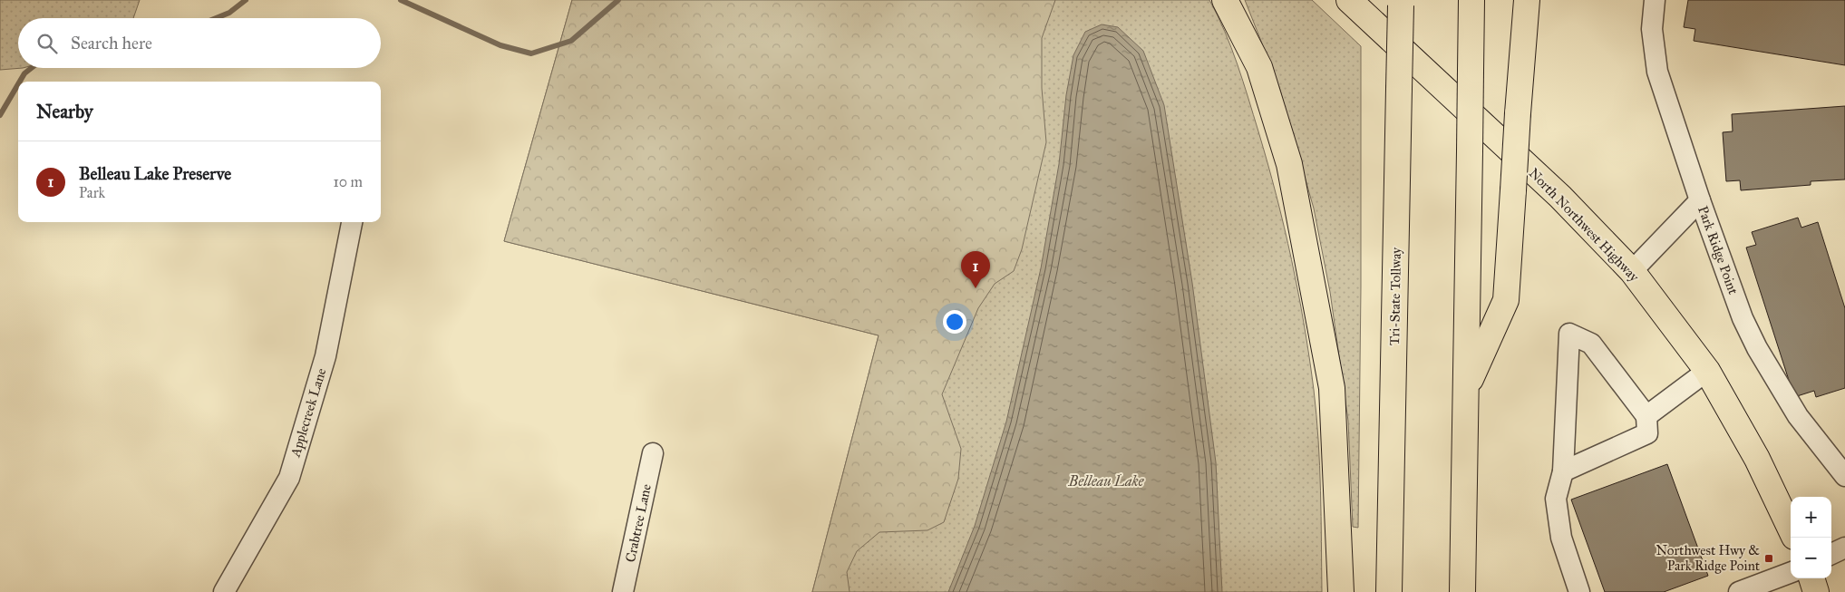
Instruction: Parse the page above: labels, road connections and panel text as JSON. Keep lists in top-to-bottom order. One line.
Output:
{"streets":{"main road":["North Northwest Highway","Tri-State Tollway"],"street":["Park Ridge Point","Applecreek Lane","Crabtree Lane"]},"water":["Belleau Lake"],"places":{"transit":["Northwest Hwy & Park Ridge Point"]},"page":{"search":"Search here","heading":"Nearby","list":[{"mark":"1","name":"Belleau Lake Preserve","note":"Park","value":"10 m"}],"pins":"1","map_buttons":["+","−"]}}
